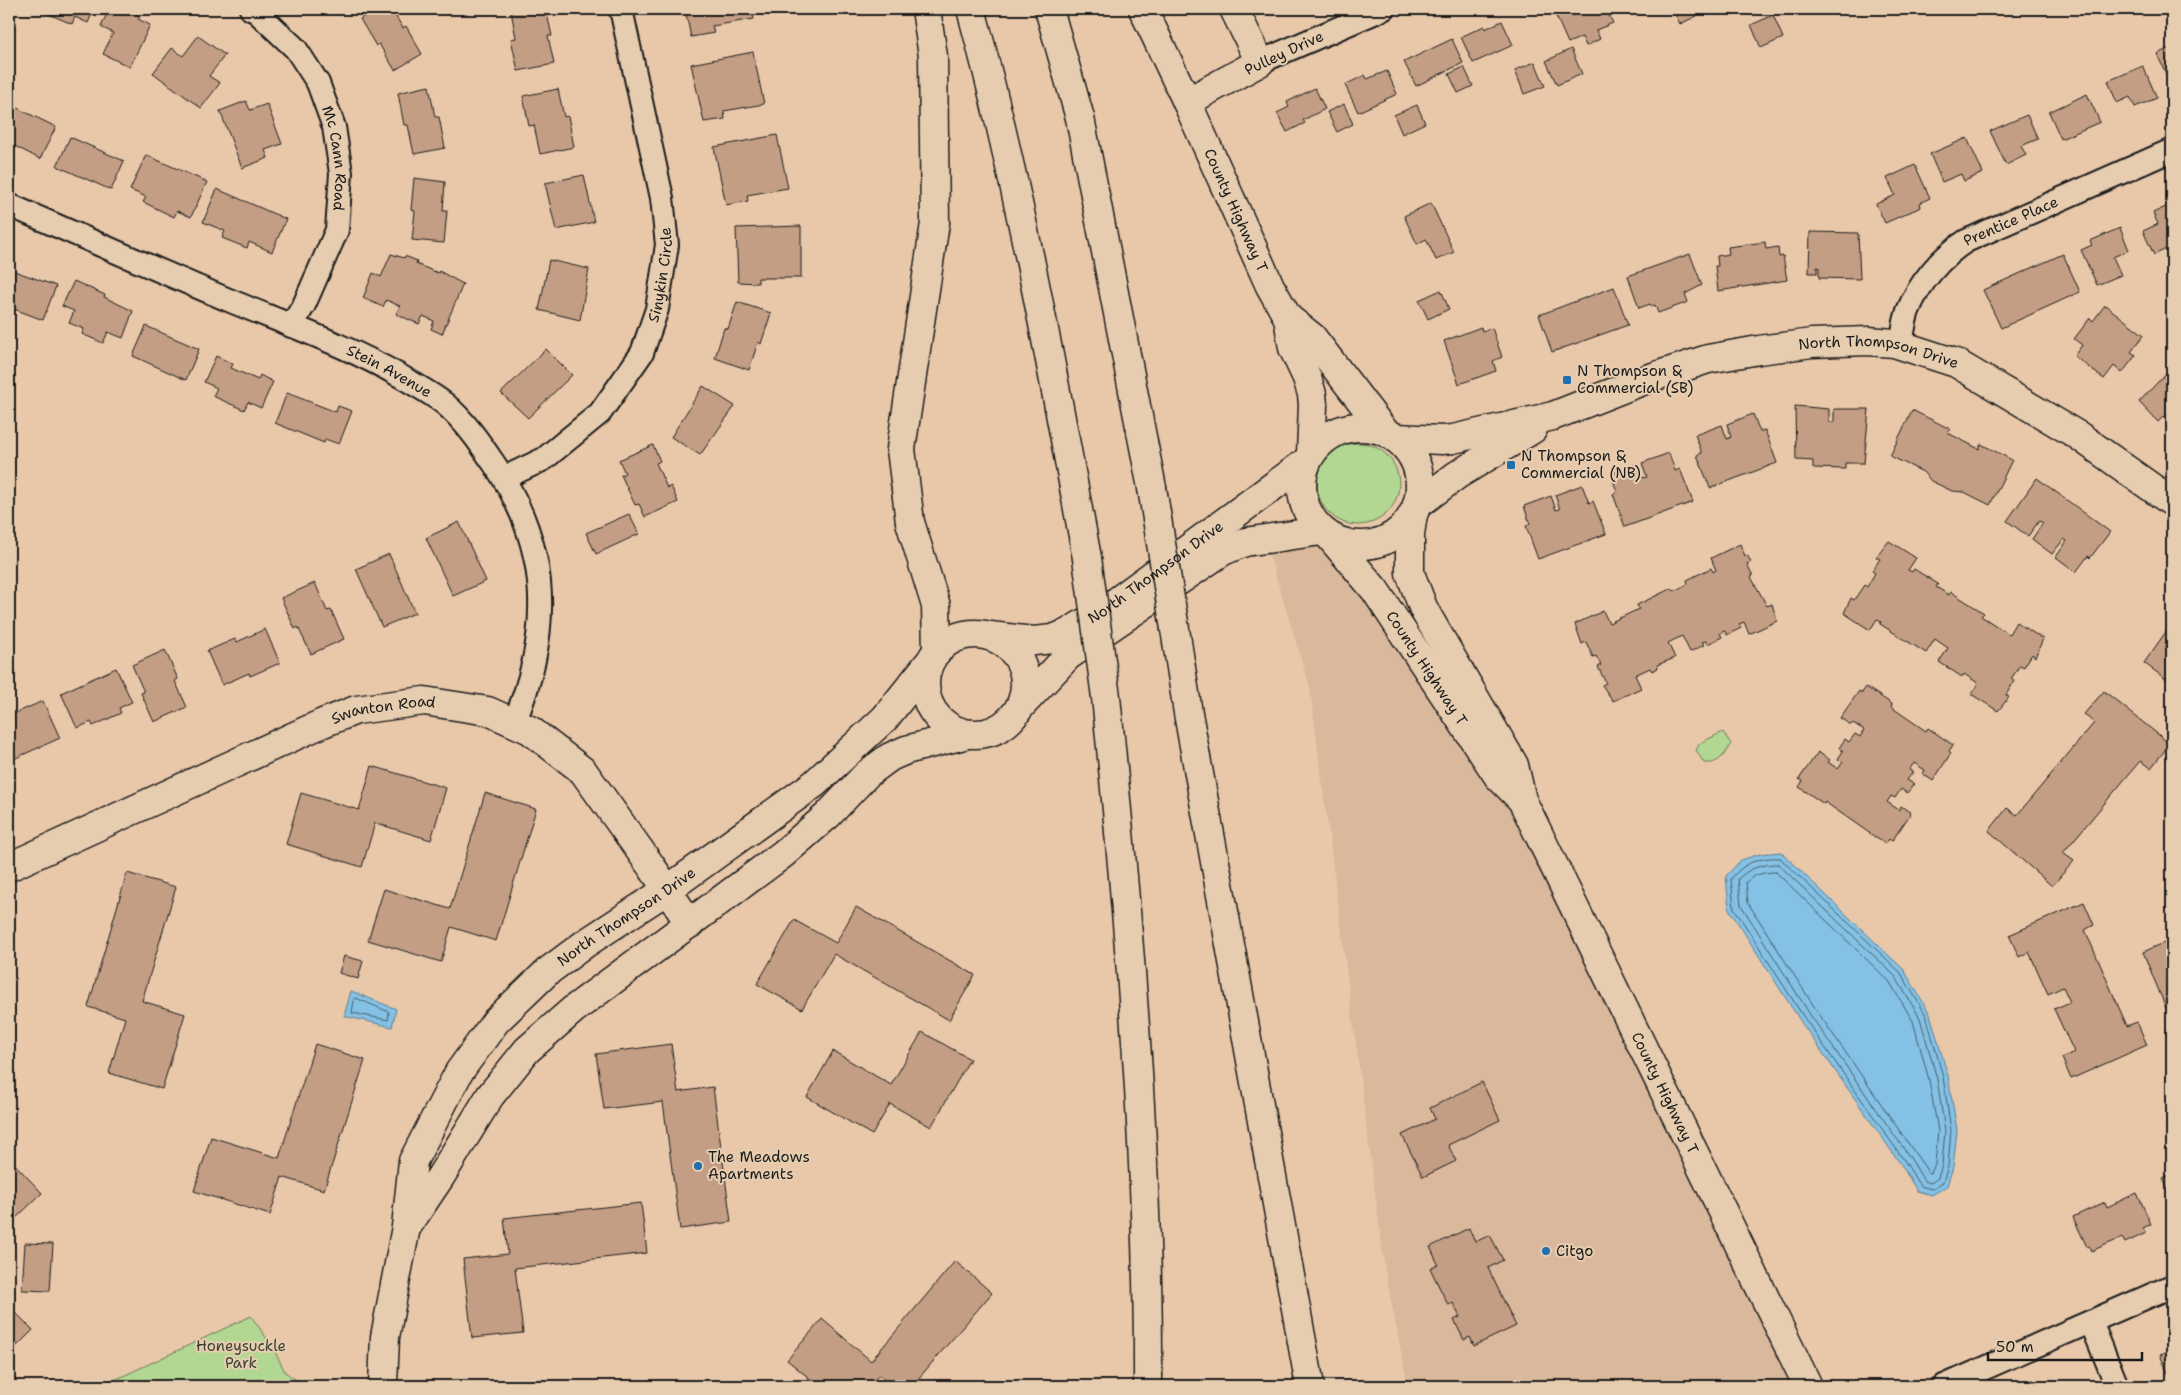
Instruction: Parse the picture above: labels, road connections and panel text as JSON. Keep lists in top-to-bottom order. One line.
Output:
{"streets":{"main road":["Pulley Drive","County Highway T","North Thompson Drive","Swanton Road"],"street":["Mc Cann Road","Prentice Place","Sinykin Circle","Stein Avenue"]},"crossings":[["Pulley Drive","County Highway T"],["Mc Cann Road","Stein Avenue"],["County Highway T","North Thompson Drive"],["Prentice Place","North Thompson Drive"],["Sinykin Circle","Stein Avenue"],["North Thompson Drive","Swanton Road"],["Stein Avenue","Swanton Road"]],"parks":["Honeysuckle Park"],"places":{"transit":["N Thompson & Commercial (SB)","N Thompson & Commercial (NB)"],"other":["The Meadows Apartments","Citgo"]},"scale_bar":"50 m"}
